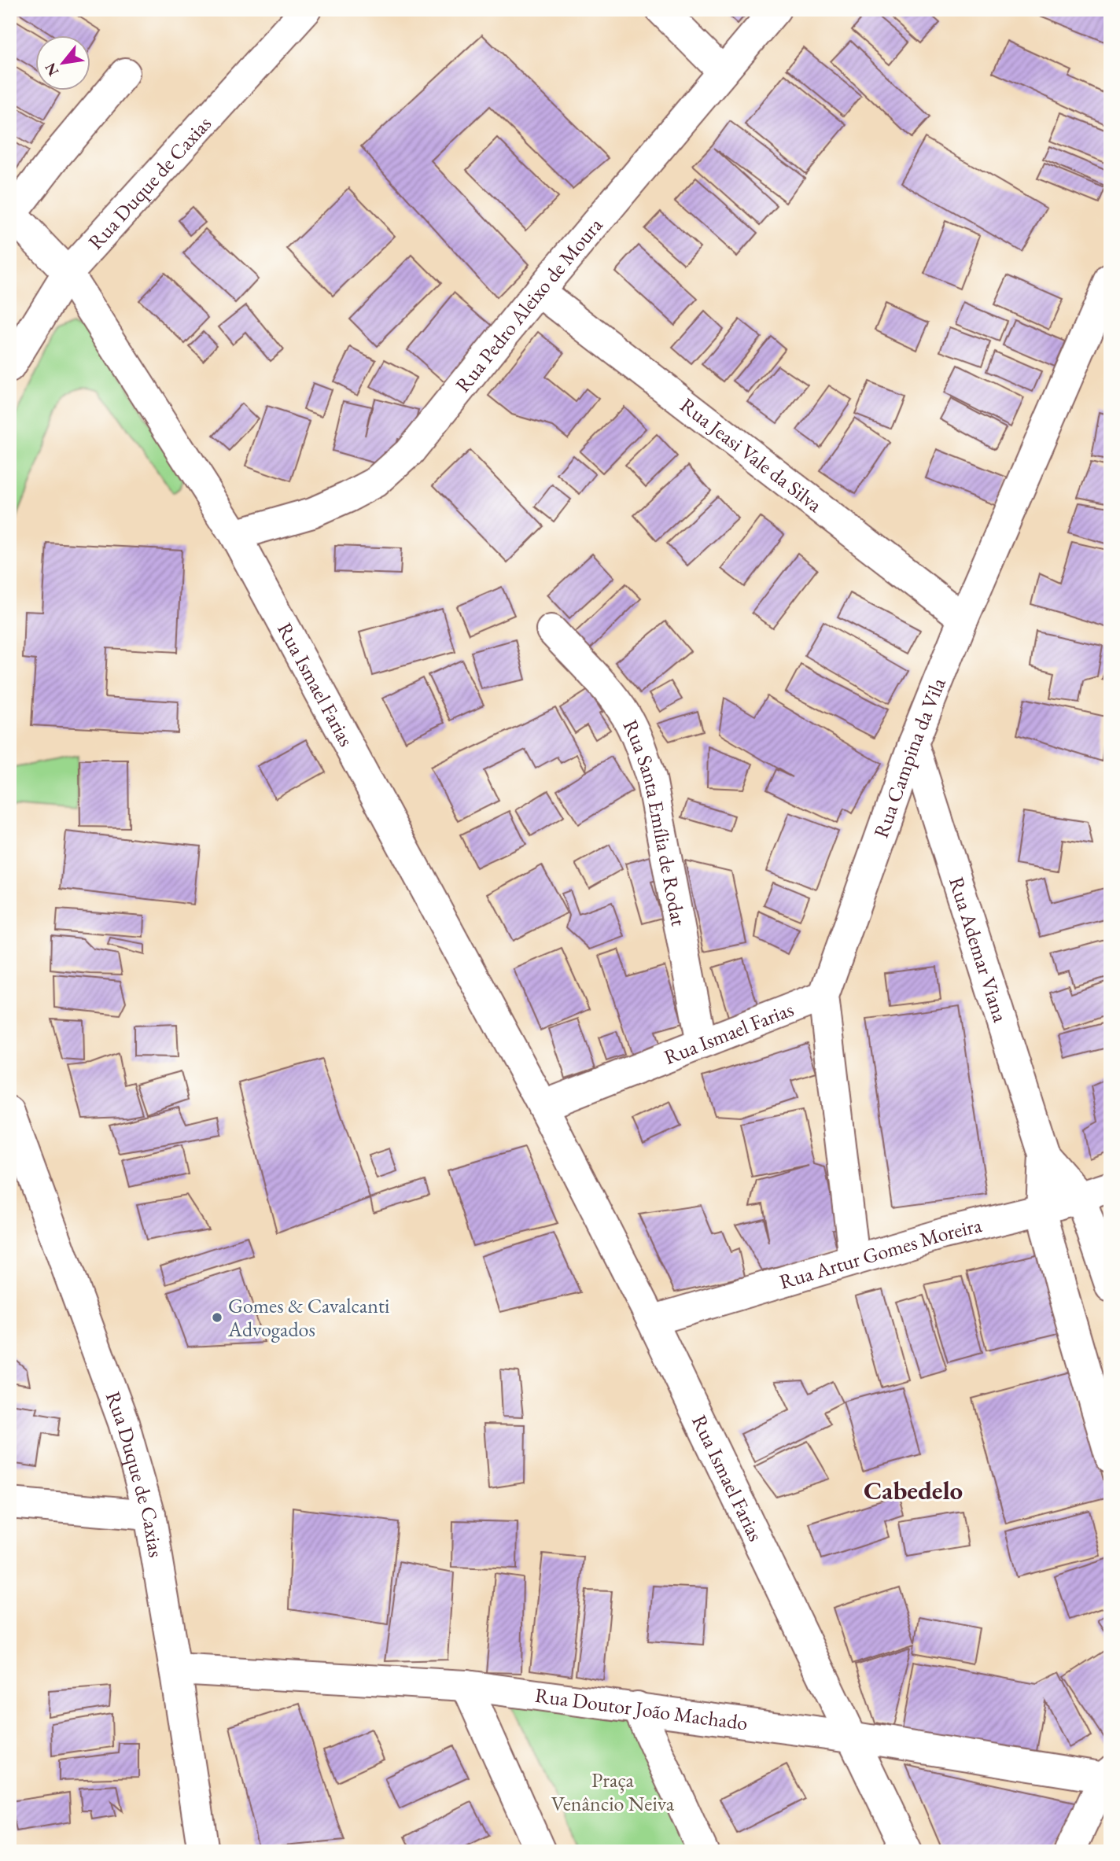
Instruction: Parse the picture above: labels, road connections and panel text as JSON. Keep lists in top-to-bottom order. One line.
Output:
{"streets":{"street":["Rua Duque de Caxias","Rua Pedro Aleixo de Moura","Rua Jeasi Vale da Silva","Rua Ismael Farias","Rua Campina da Vila","Rua Santa Emília de Rodat","Rua Ademar Viana","Rua Artur Gomes Moreira","Rua Doutor João Machado"]},"crossings":[["Rua Duque de Caxias","Rua Ismael Farias"],["Rua Duque de Caxias","Rua Doutor João Machado"],["Rua Pedro Aleixo de Moura","Rua Jeasi Vale da Silva"],["Rua Pedro Aleixo de Moura","Rua Ismael Farias"],["Rua Jeasi Vale da Silva","Rua Campina da Vila"],["Rua Ismael Farias","Rua Campina da Vila"],["Rua Ismael Farias","Rua Santa Emília de Rodat"],["Rua Ismael Farias","Rua Artur Gomes Moreira"],["Rua Ismael Farias","Rua Doutor João Machado"],["Rua Campina da Vila","Rua Ademar Viana"],["Rua Campina da Vila","Rua Artur Gomes Moreira"],["Rua Ademar Viana","Rua Artur Gomes Moreira"]],"districts":["Cabedelo"],"parks":["Praça Venâncio Neiva"],"places":["Gomes & Cavalcanti Advogados"],"north":"bottom left"}
